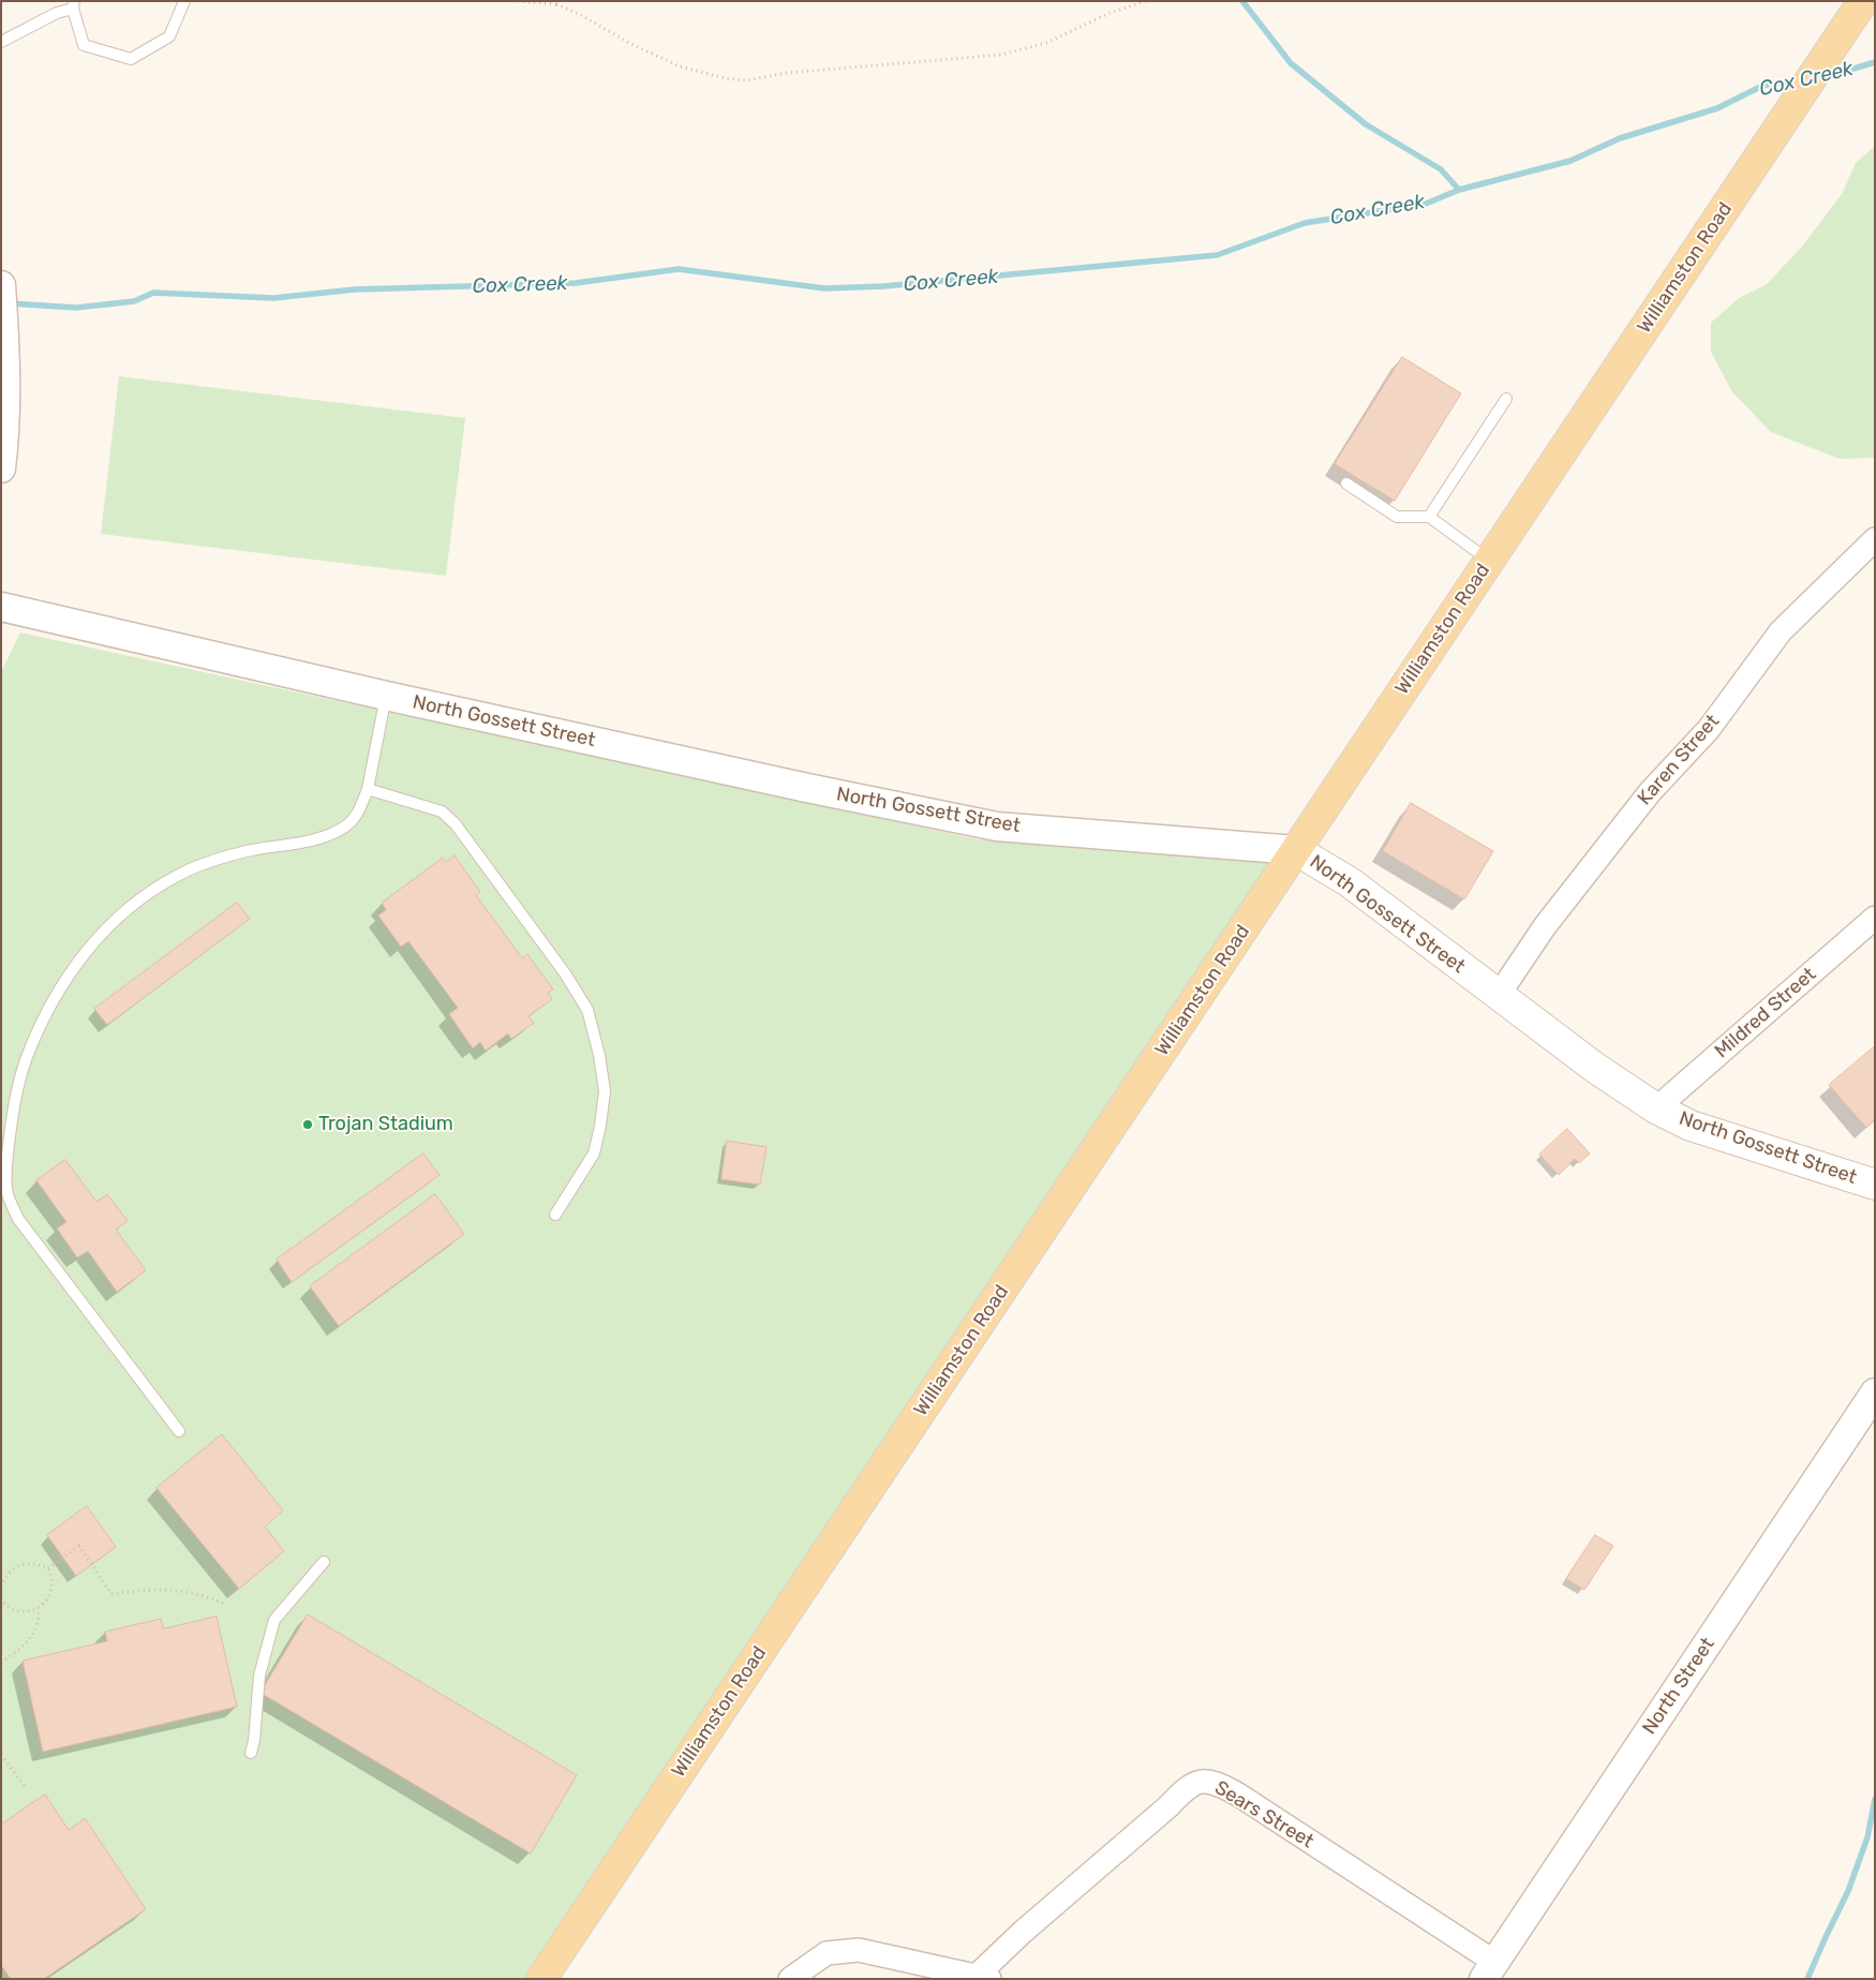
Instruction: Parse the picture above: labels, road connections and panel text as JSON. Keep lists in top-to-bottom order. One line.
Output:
{"streets":{"main road":["Williamston Road","North Gossett Street"],"street":["Karen Street","Mildred Street","North Street","Sears Street"]},"crossings":[["Williamston Road","North Gossett Street"],["North Gossett Street","Karen Street"],["North Gossett Street","Mildred Street"],["North Street","Sears Street"]],"water":["Cox Creek"],"places":["Trojan Stadium"]}
